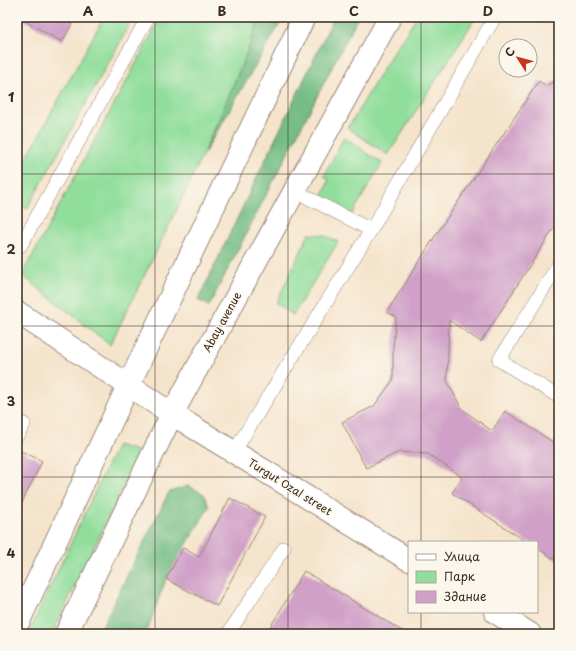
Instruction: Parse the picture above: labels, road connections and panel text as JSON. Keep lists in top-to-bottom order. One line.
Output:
{"streets":{"main road":["Abay avenue","Turgut Ozal street"]},"crossings":[["Abay avenue","Turgut Ozal street"]],"legend":["Улица","Парк","Здание"],"north":"top left","grid":{"columns":["A","B","C","D"],"rows":["1","2","3","4"]}}
